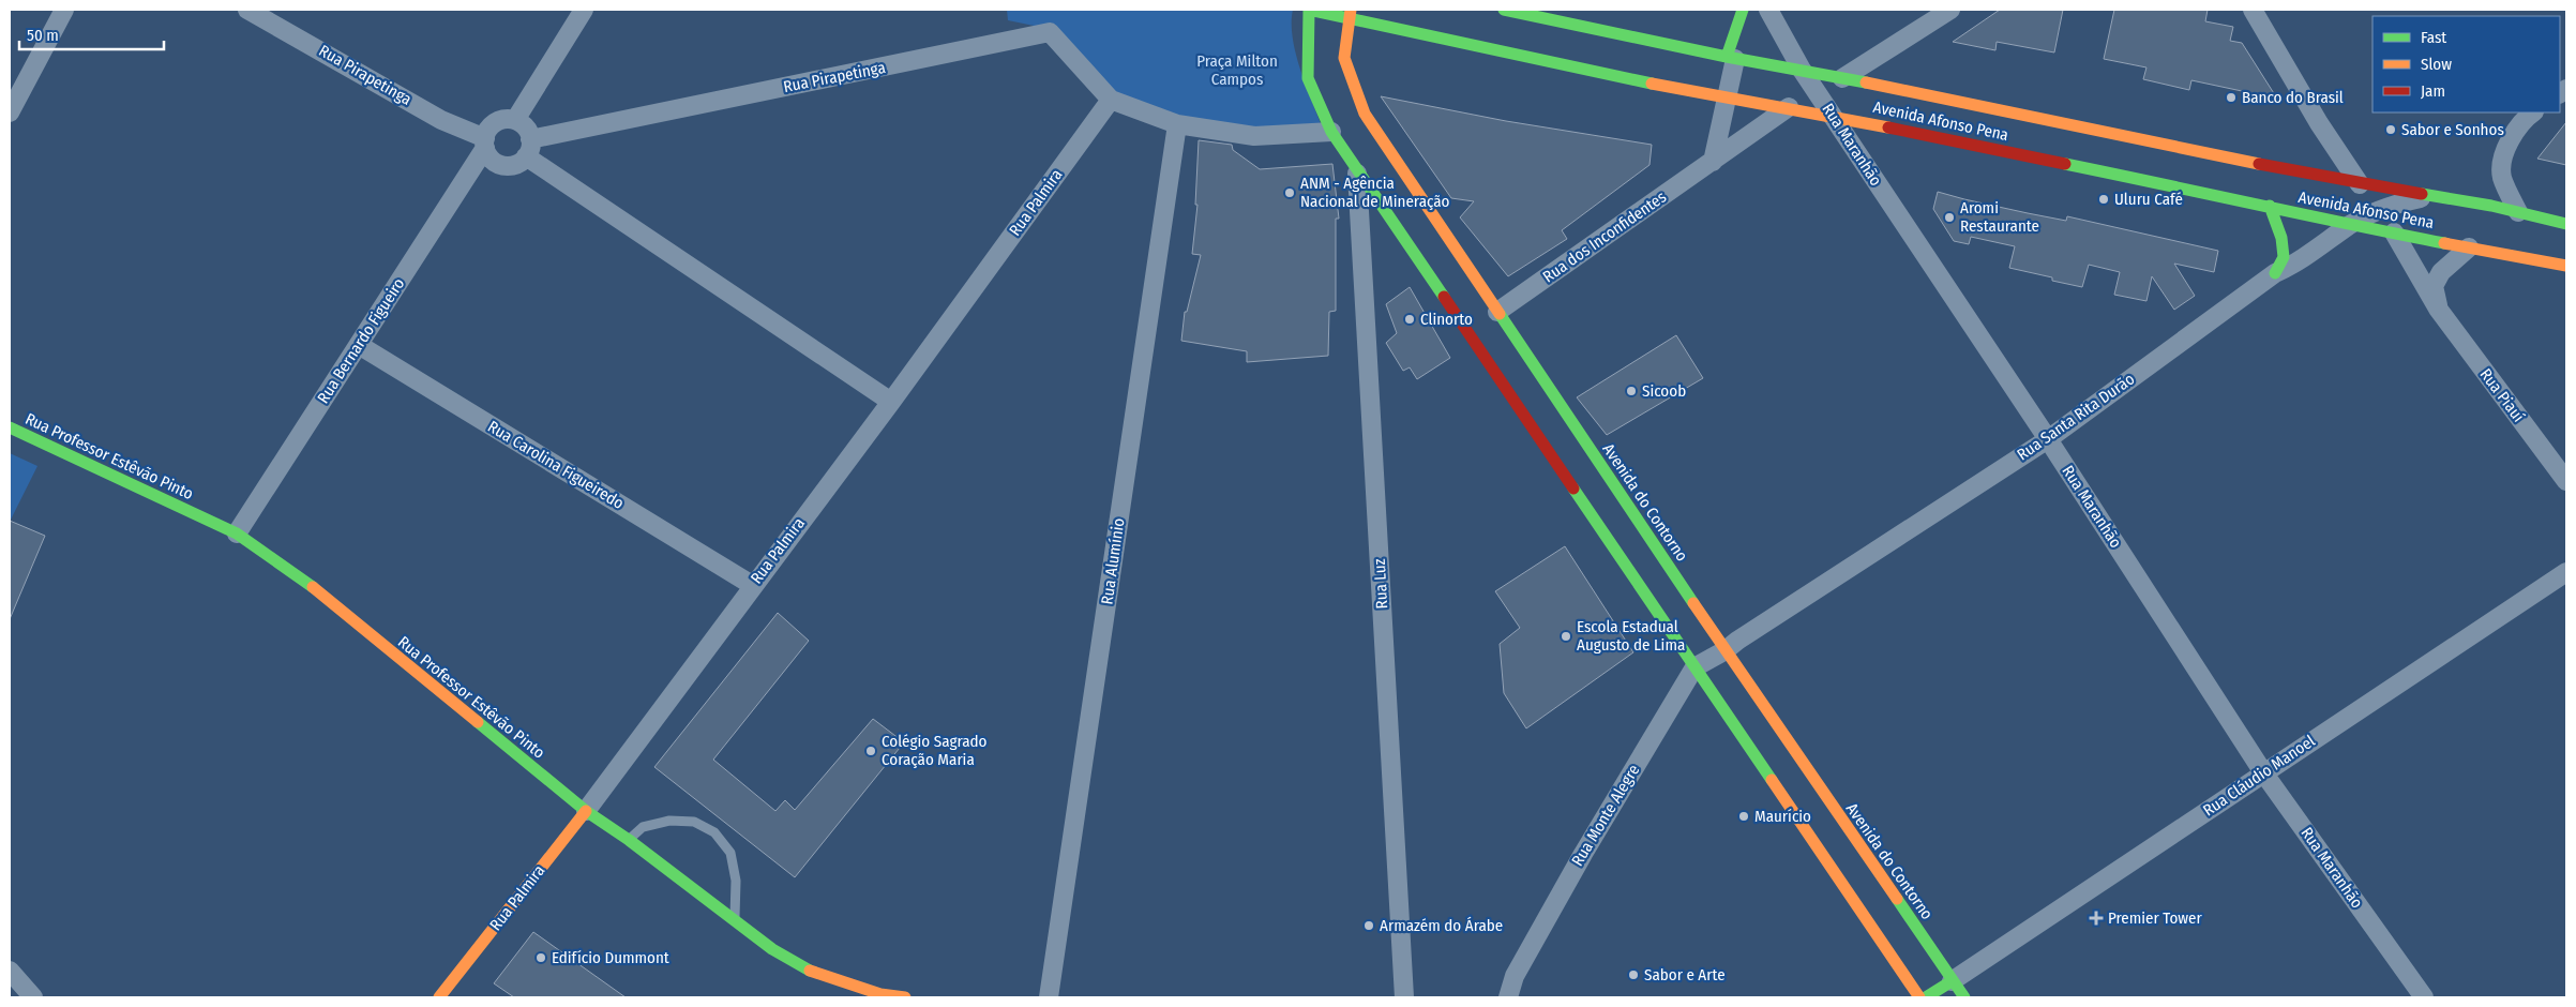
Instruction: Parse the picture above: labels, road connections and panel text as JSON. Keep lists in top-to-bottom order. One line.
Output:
{"streets":{"main road":["Avenida Afonso Pena","Rua Palmira","Rua Professor Estêvão Pinto","Avenida do Contorno"],"street":["Rua Pirapetinga","Rua Maranhão","Rua dos Inconfidentes","Rua Bernardo Figueiro","Rua Piauí","Rua Santa Rita Durão","Rua Carolina Figueiredo","Rua Alumínio","Rua Luz","Rua Cláudio Manoel","Rua Monte Alegre"]},"crossings":[["Rua Pirapetinga","Rua Palmira"],["Rua Pirapetinga","Rua Bernardo Figueiro"],["Avenida Afonso Pena","Rua Maranhão"],["Avenida Afonso Pena","Rua dos Inconfidentes"],["Avenida Afonso Pena","Rua Piauí"],["Avenida Afonso Pena","Rua Santa Rita Durão"],["Avenida Afonso Pena","Avenida do Contorno"],["Rua Maranhão","Rua Santa Rita Durão"],["Rua Maranhão","Rua Cláudio Manoel"],["Rua Palmira","Rua Professor Estêvão Pinto"],["Rua Palmira","Rua Carolina Figueiredo"],["Rua dos Inconfidentes","Avenida do Contorno"],["Rua Bernardo Figueiro","Rua Professor Estêvão Pinto"],["Rua Bernardo Figueiro","Rua Carolina Figueiredo"],["Rua Santa Rita Durão","Avenida do Contorno"],["Avenida do Contorno","Rua Cláudio Manoel"]],"parks":["Praça Milton Campos"],"places":{"other":["Banco do Brasil","Sabor e Sonhos","ANM - Agência Nacional de Mineração","Uluru Café","Aromi Restaurante","Clinorto","Sicoob","Escola Estadual Augusto de Lima","Colégio Sagrado Coração Maria","Maurício","Armazém do Árabe","Edifício Dummont","Sabor e Arte"],"health":["Premier Tower"]},"legend":["Fast","Slow","Jam"],"scale_bar":"50 m"}
